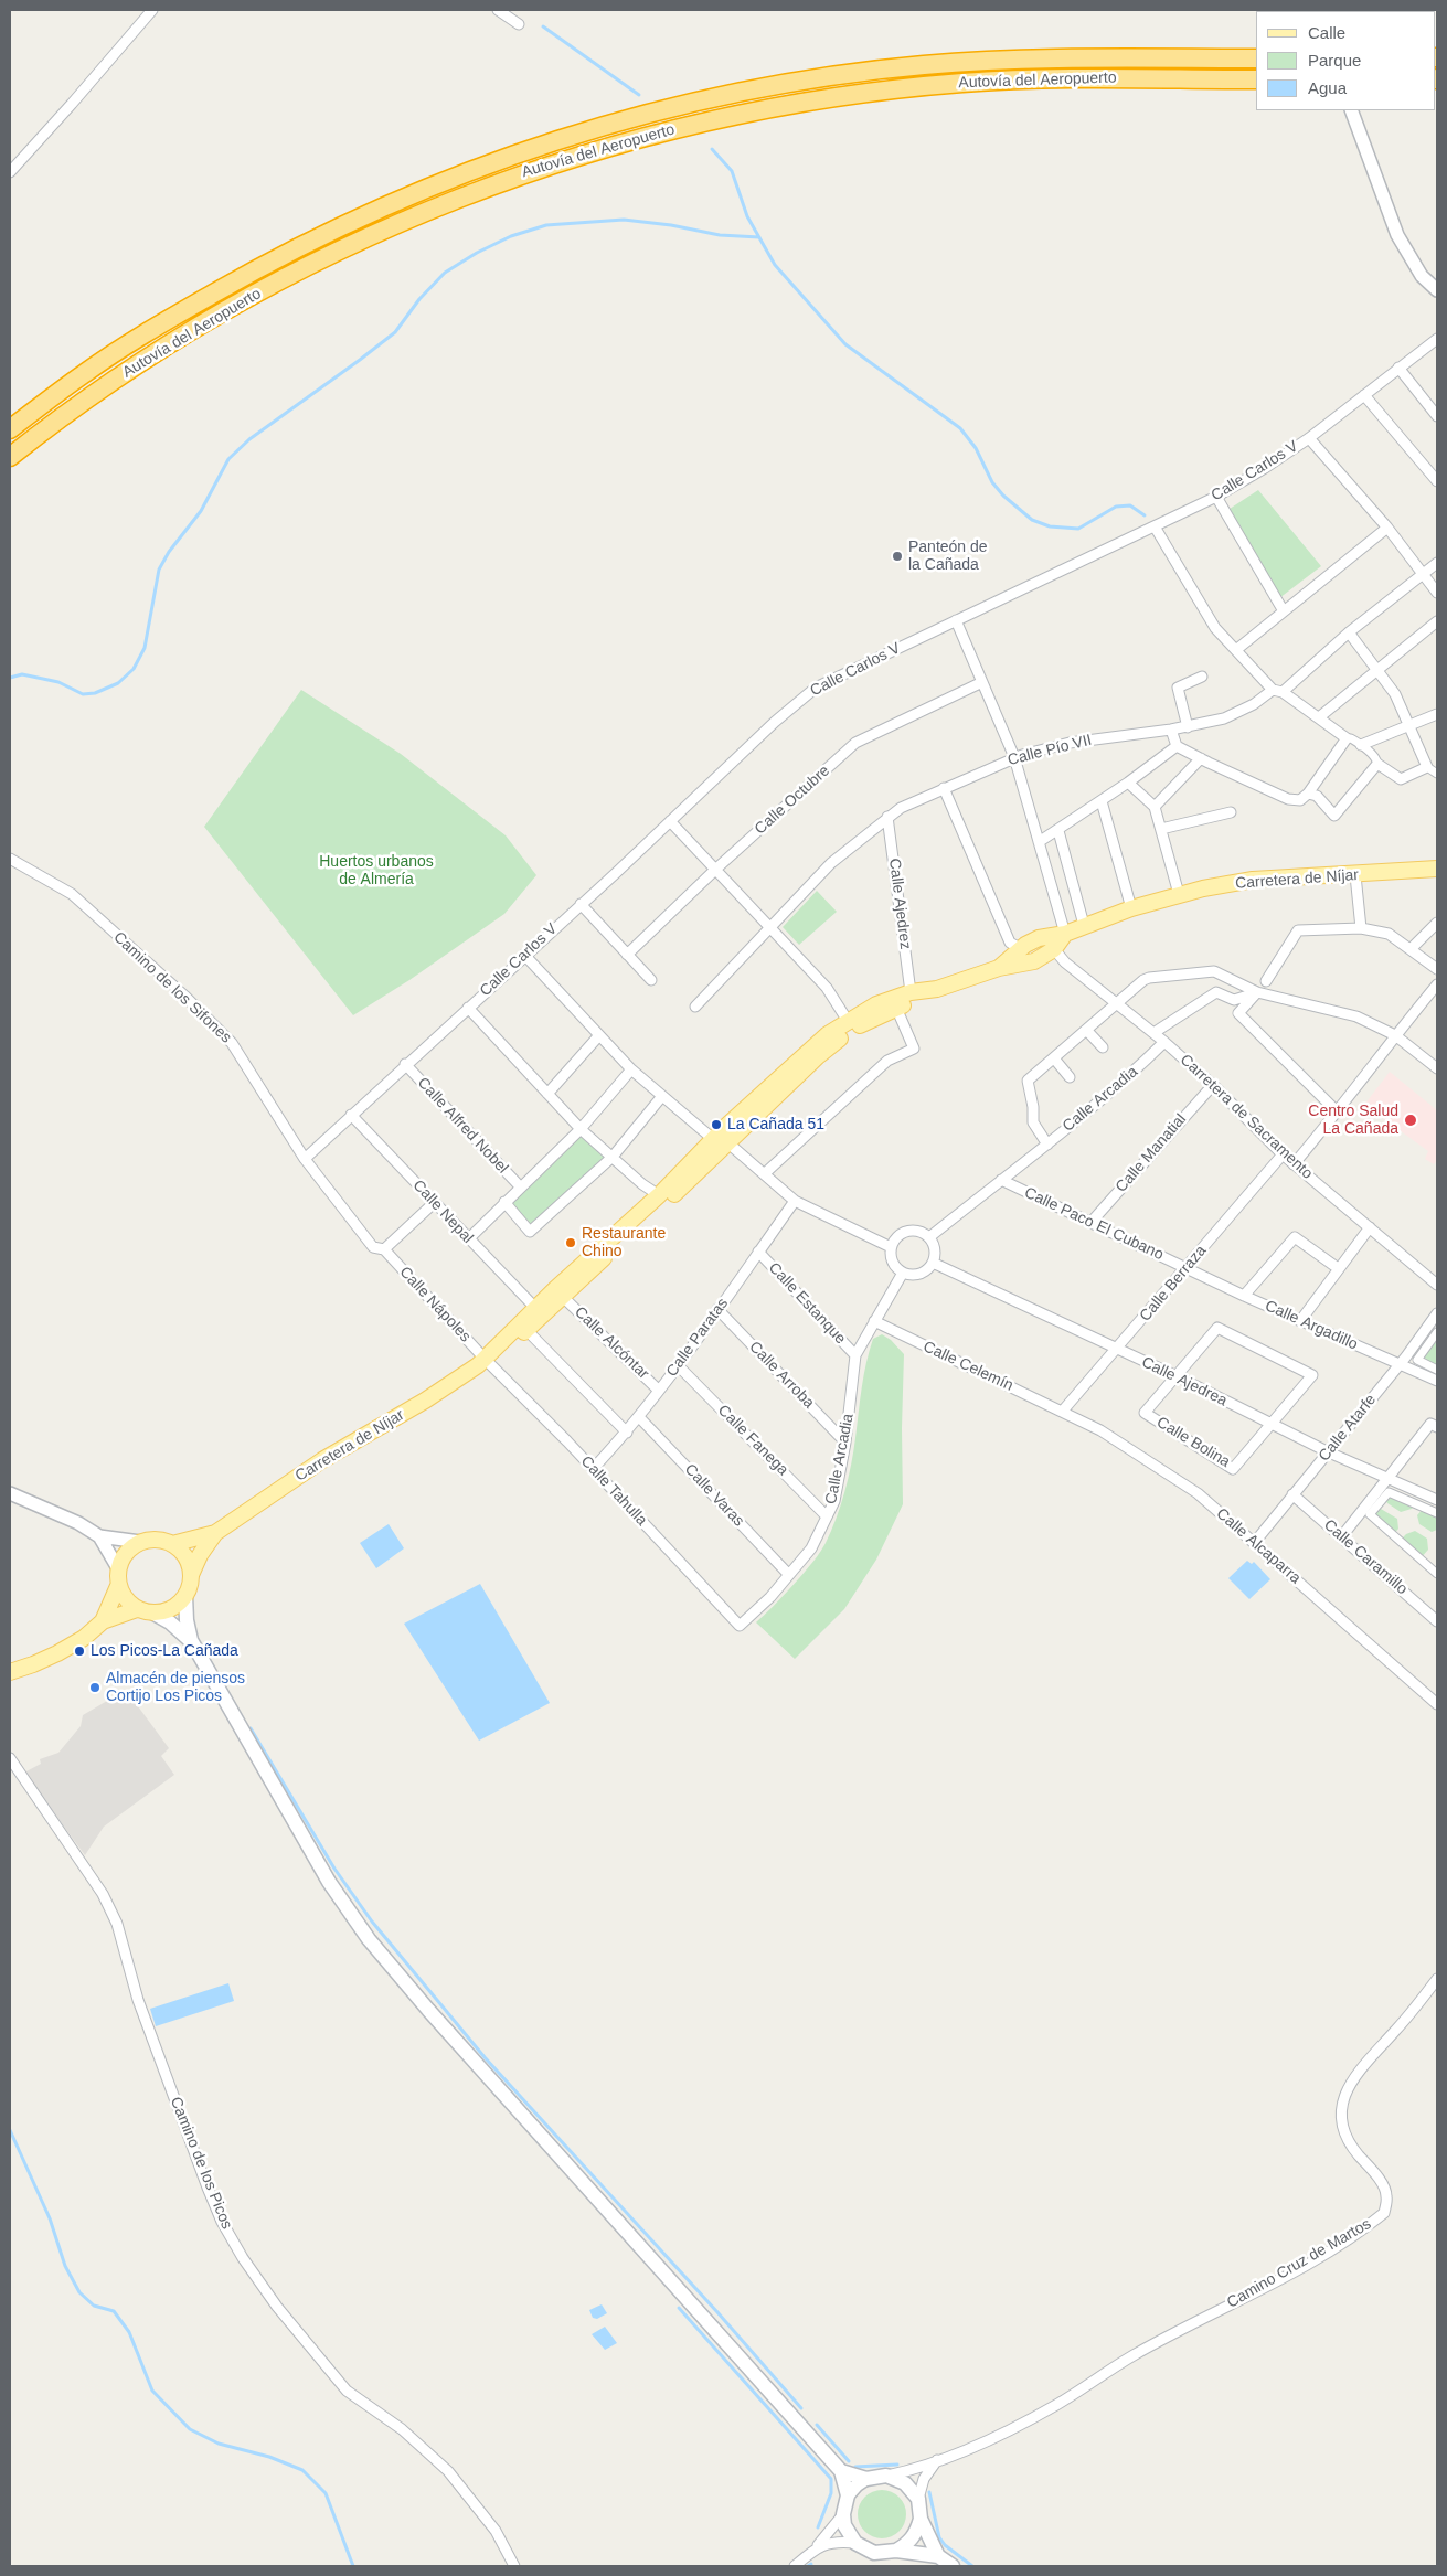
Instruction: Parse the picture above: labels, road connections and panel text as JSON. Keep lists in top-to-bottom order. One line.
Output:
{"streets":{"highway":["Autovía del Aeropuerto"],"main road":["Carretera de Níjar"],"street":["Calle Carlos V","Calle Pío VII","Calle Octubre","Calle Ajedrez","Camino de los Sifones","Calle Arcadia","Carretera de Sacramento","Calle Alfred Nobel","Calle Manatial","Calle Nepal","Calle Paco El Cubano","Calle Berraza","Calle Estanque","Calle Nápoles","Calle Argadillo","Calle Paratas","Calle Alcóntar","Calle Celemín","Calle Arroba","Calle Ajedrea","Calle Atarfe","Calle Fanega","Calle Bolina","Calle Tahulla","Calle Varas","Calle Alcaparra","Calle Caramillo","Camino de los Picos","Camino Cruz de Martos"]},"crossings":[["Calle Carlos V","Camino de los Sifones"],["Calle Carlos V","Calle Alfred Nobel"],["Calle Carlos V","Calle Nepal"],["Calle Pío VII","Calle Ajedrez"],["Carretera de Níjar","Calle Ajedrez"],["Carretera de Níjar","Carretera de Sacramento"],["Carretera de Níjar","Calle Nepal"],["Carretera de Níjar","Calle Nápoles"],["Carretera de Níjar","Calle Alcóntar"],["Carretera de Níjar","Calle Tahulla"],["Camino de los Sifones","Calle Nápoles"],["Calle Arcadia","Carretera de Sacramento"],["Calle Arcadia","Calle Paco El Cubano"],["Calle Arcadia","Calle Estanque"],["Calle Arcadia","Calle Celemín"],["Calle Arcadia","Calle Arroba"],["Calle Arcadia","Calle Ajedrea"],["Calle Arcadia","Calle Fanega"],["Calle Arcadia","Calle Tahulla"],["Calle Arcadia","Calle Varas"],["Carretera de Sacramento","Calle Manatial"],["Carretera de Sacramento","Calle Berraza"],["Calle Manatial","Calle Paco El Cubano"],["Calle Paco El Cubano","Calle Berraza"],["Calle Paco El Cubano","Calle Argadillo"],["Calle Berraza","Calle Argadillo"],["Calle Berraza","Calle Celemín"],["Calle Berraza","Calle Ajedrea"],["Calle Berraza","Calle Alcaparra"],["Calle Estanque","Calle Paratas"],["Calle Nápoles","Calle Tahulla"],["Calle Argadillo","Calle Atarfe"],["Calle Paratas","Calle Alcóntar"],["Calle Paratas","Calle Arroba"],["Calle Paratas","Calle Fanega"],["Calle Paratas","Calle Tahulla"],["Calle Paratas","Calle Varas"],["Calle Celemín","Calle Alcaparra"],["Calle Ajedrea","Calle Atarfe"],["Calle Ajedrea","Calle Bolina"],["Calle Atarfe","Calle Alcaparra"],["Calle Atarfe","Calle Caramillo"]],"parks":["Huertos urbanos de Almería"],"places":["Panteón de la Cañada","Centro Salud La Cañada","La Cañada 51","Restaurante Chino","Los Picos-La Cañada","Almacén de piensos Cortijo Los Picos"],"legend":["Calle","Parque","Agua"]}
